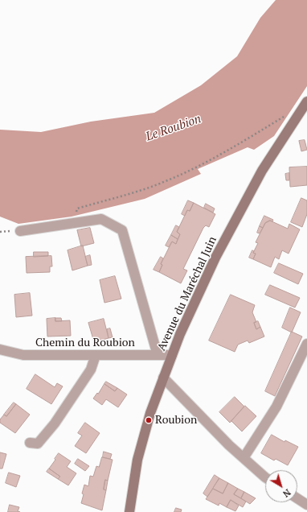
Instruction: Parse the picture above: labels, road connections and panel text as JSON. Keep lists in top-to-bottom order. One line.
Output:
{"streets":{"main road":["Avenue du Maréchal Juin"],"street":["Chemin du Roubion"]},"crossings":[["Avenue du Maréchal Juin","Chemin du Roubion"]],"water":["Le Roubion"],"places":["Roubion"],"north":"bottom right"}
